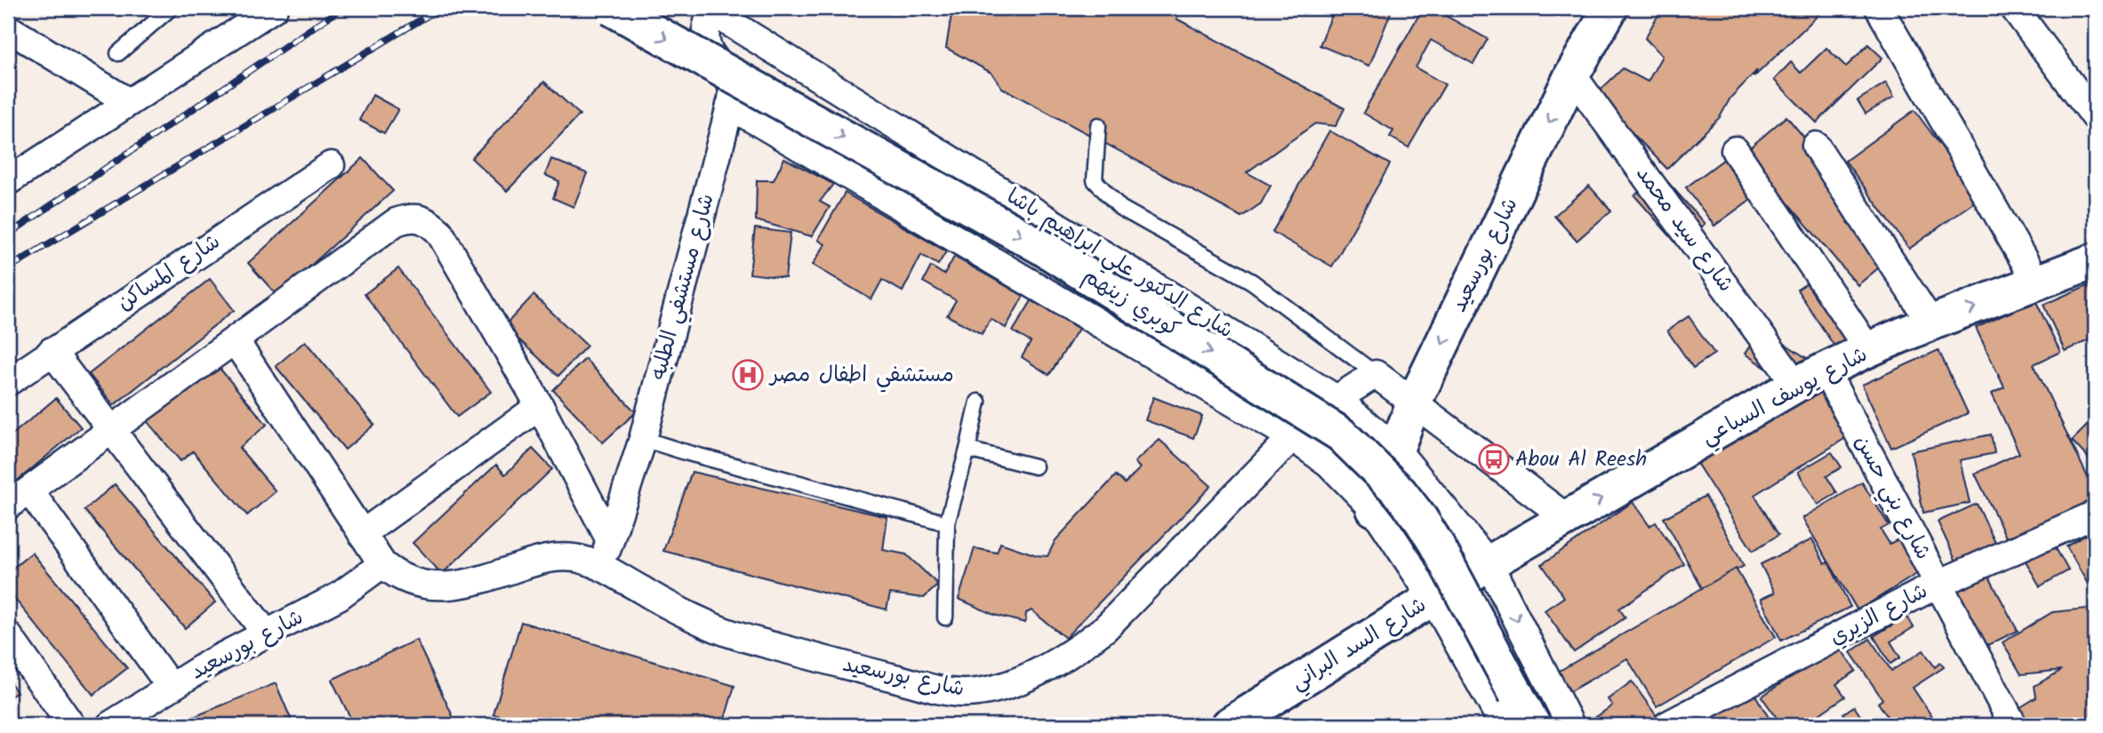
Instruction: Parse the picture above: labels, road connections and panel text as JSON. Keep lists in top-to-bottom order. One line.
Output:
{"streets":{"main road":["شارع بورسعيد","كوبري زينهم","شارع يوسف السباعي","شارع السد البراني"],"street":["شارع سيد محمد","شارع الدكتور علي ابراهيم باشا","شارع المساكن","شارع مستشفي الطلبه","شارع بني حسن","شارع الزيري"]},"crossings":[["شارع سيد محمد","شارع بورسعيد"],["شارع سيد محمد","شارع يوسف السباعي"],["شارع سيد محمد","شارع بني حسن"],["شارع بورسعيد","شارع الدكتور علي ابراهيم باشا"],["شارع بورسعيد","شارع مستشفي الطلبه"],["شارع الدكتور علي ابراهيم باشا","شارع مستشفي الطلبه"],["شارع الدكتور علي ابراهيم باشا","شارع يوسف السباعي"],["شارع الدكتور علي ابراهيم باشا","شارع السد البراني"],["شارع يوسف السباعي","شارع بني حسن"],["شارع يوسف السباعي","شارع السد البراني"],["شارع بني حسن","شارع الزيري"]],"one_way":["كوبري زينهم","شارع يوسف السباعي"],"places":{"hospital":["مستشفي اطفال مصر"],"bus stop":["Abou Al Reesh"]}}
